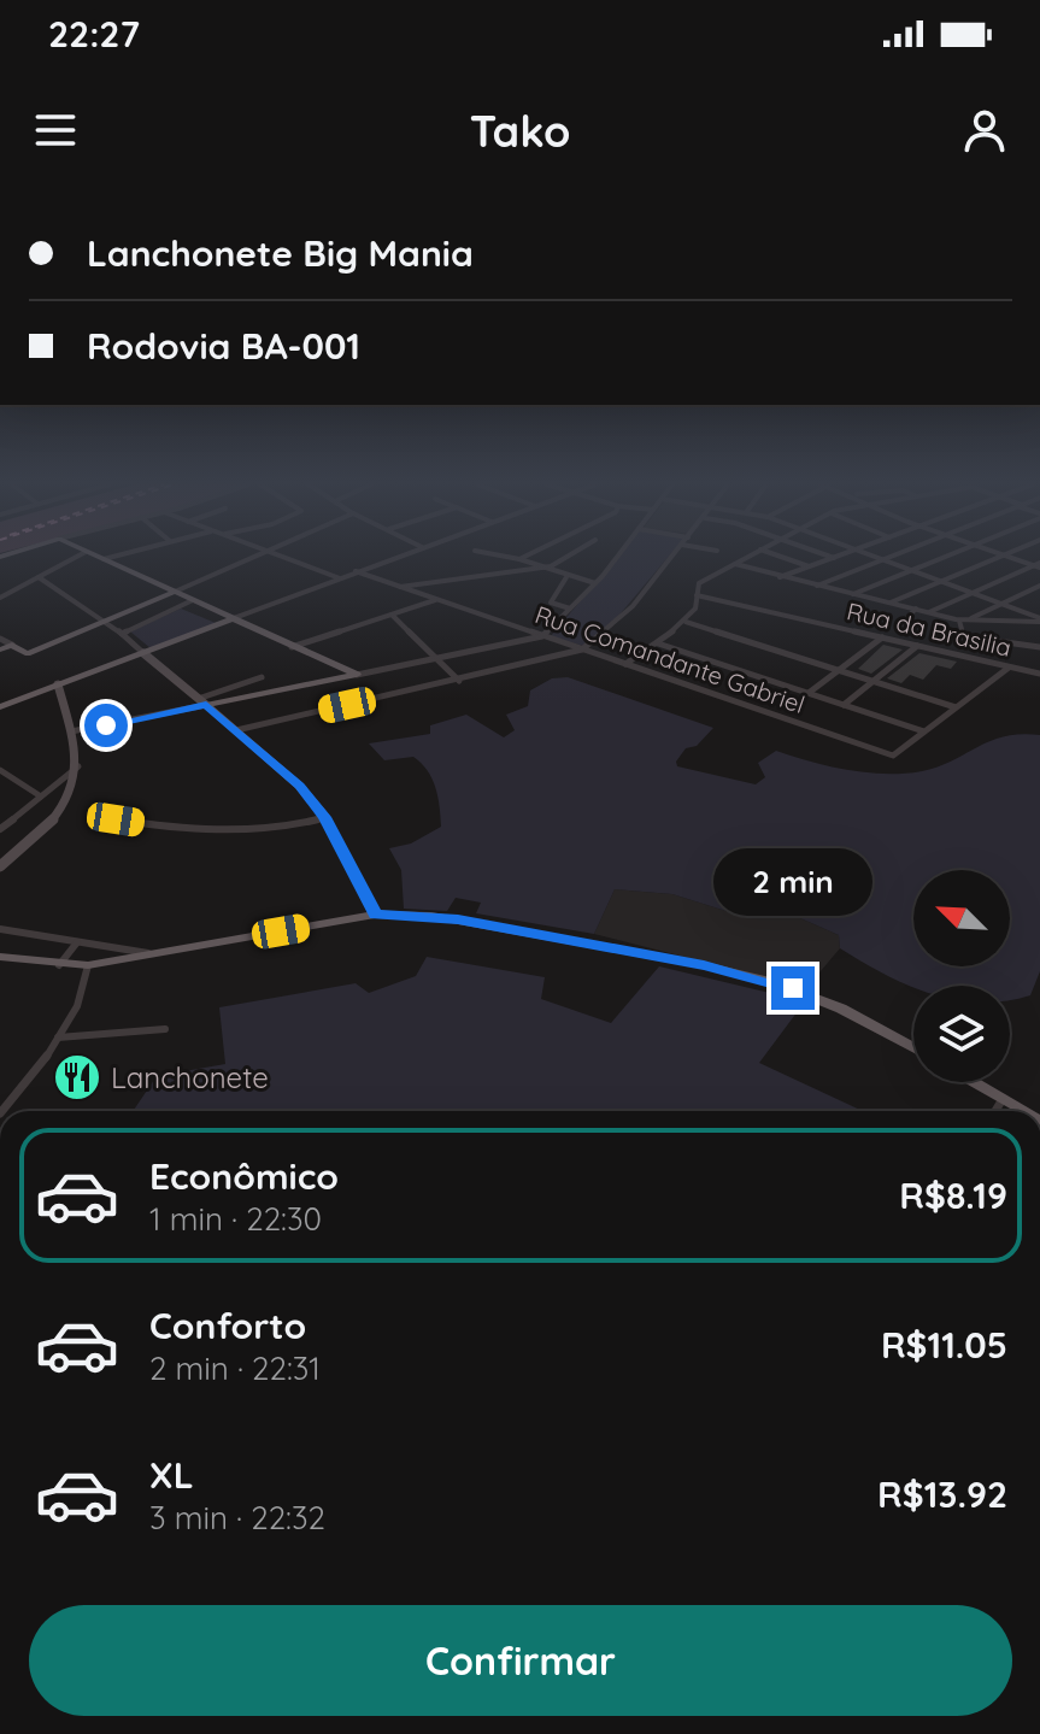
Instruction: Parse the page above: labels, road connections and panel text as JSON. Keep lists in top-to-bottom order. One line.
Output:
{"streets":{"street":["Rua da Brasilia","Rua Comandante Gabriel"]},"places":{"restaurant":["Lanchonete"]},"north":"top left","page":{"status":"22:27","header":"Tako","banner":["Lanchonete Big Mania","Rodovia BA-001"],"bubble":"2 min","list":[{"name":"Econômico","note":"1 min · 22:30","value":"R$8.19"},{"name":"Conforto","note":"2 min · 22:31","value":"R$11.05"},{"name":"XL","note":"3 min · 22:32","value":"R$13.92"}],"buttons":"Confirmar"}}
